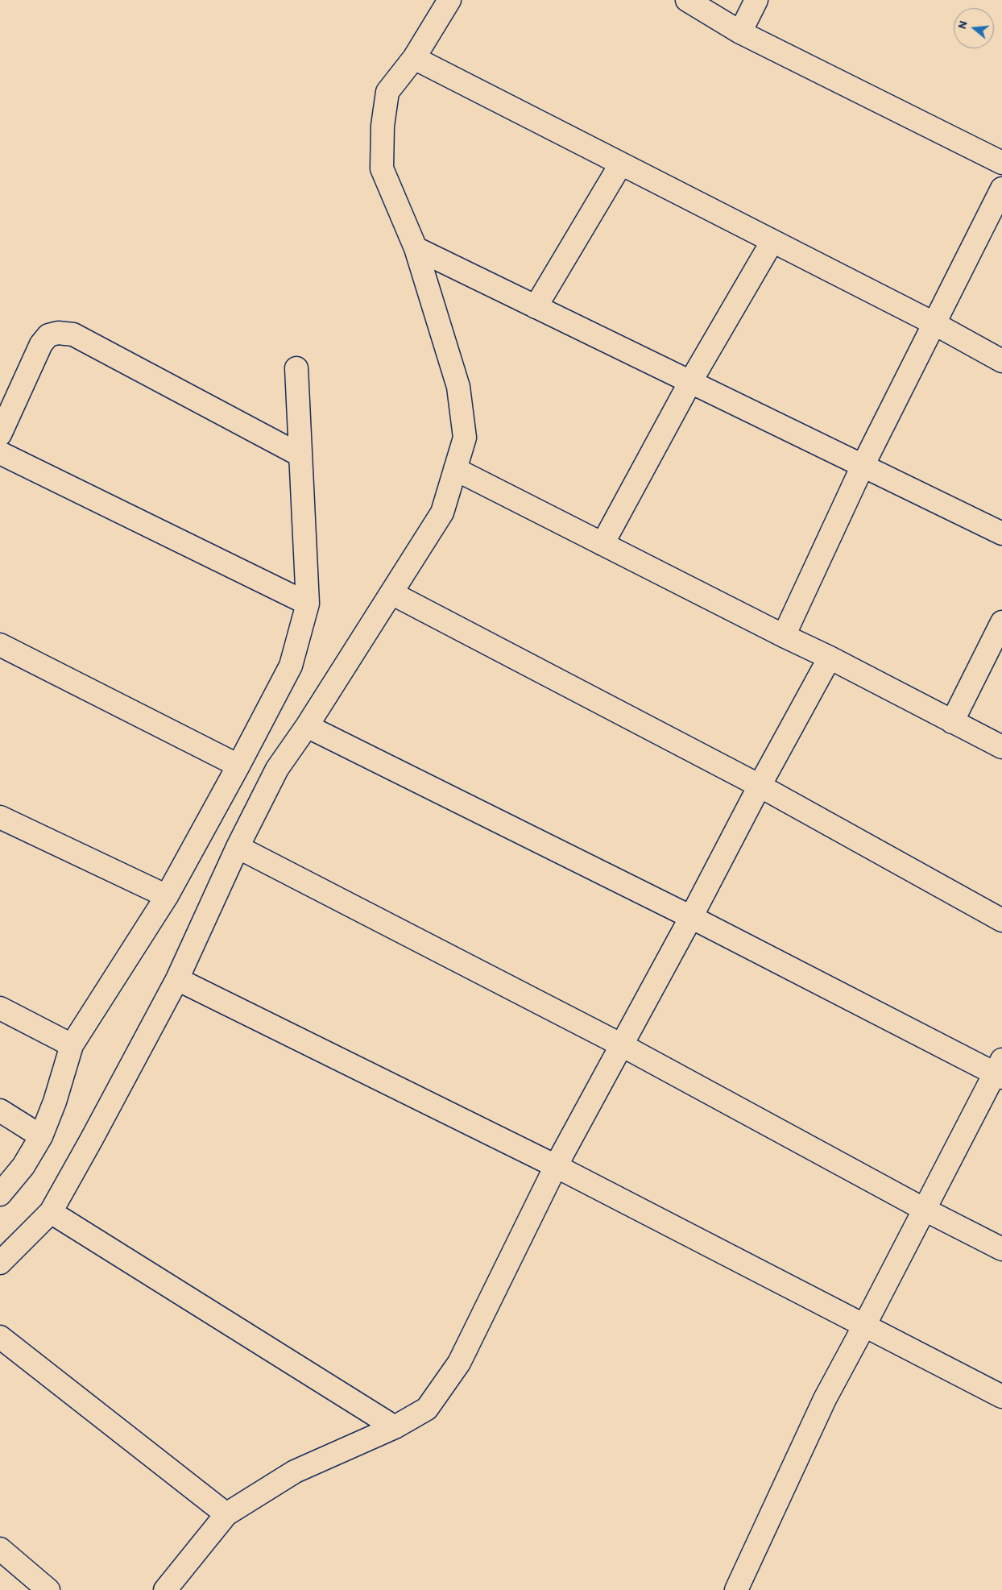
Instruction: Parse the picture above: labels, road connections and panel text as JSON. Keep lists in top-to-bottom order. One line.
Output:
{"north":"left"}
